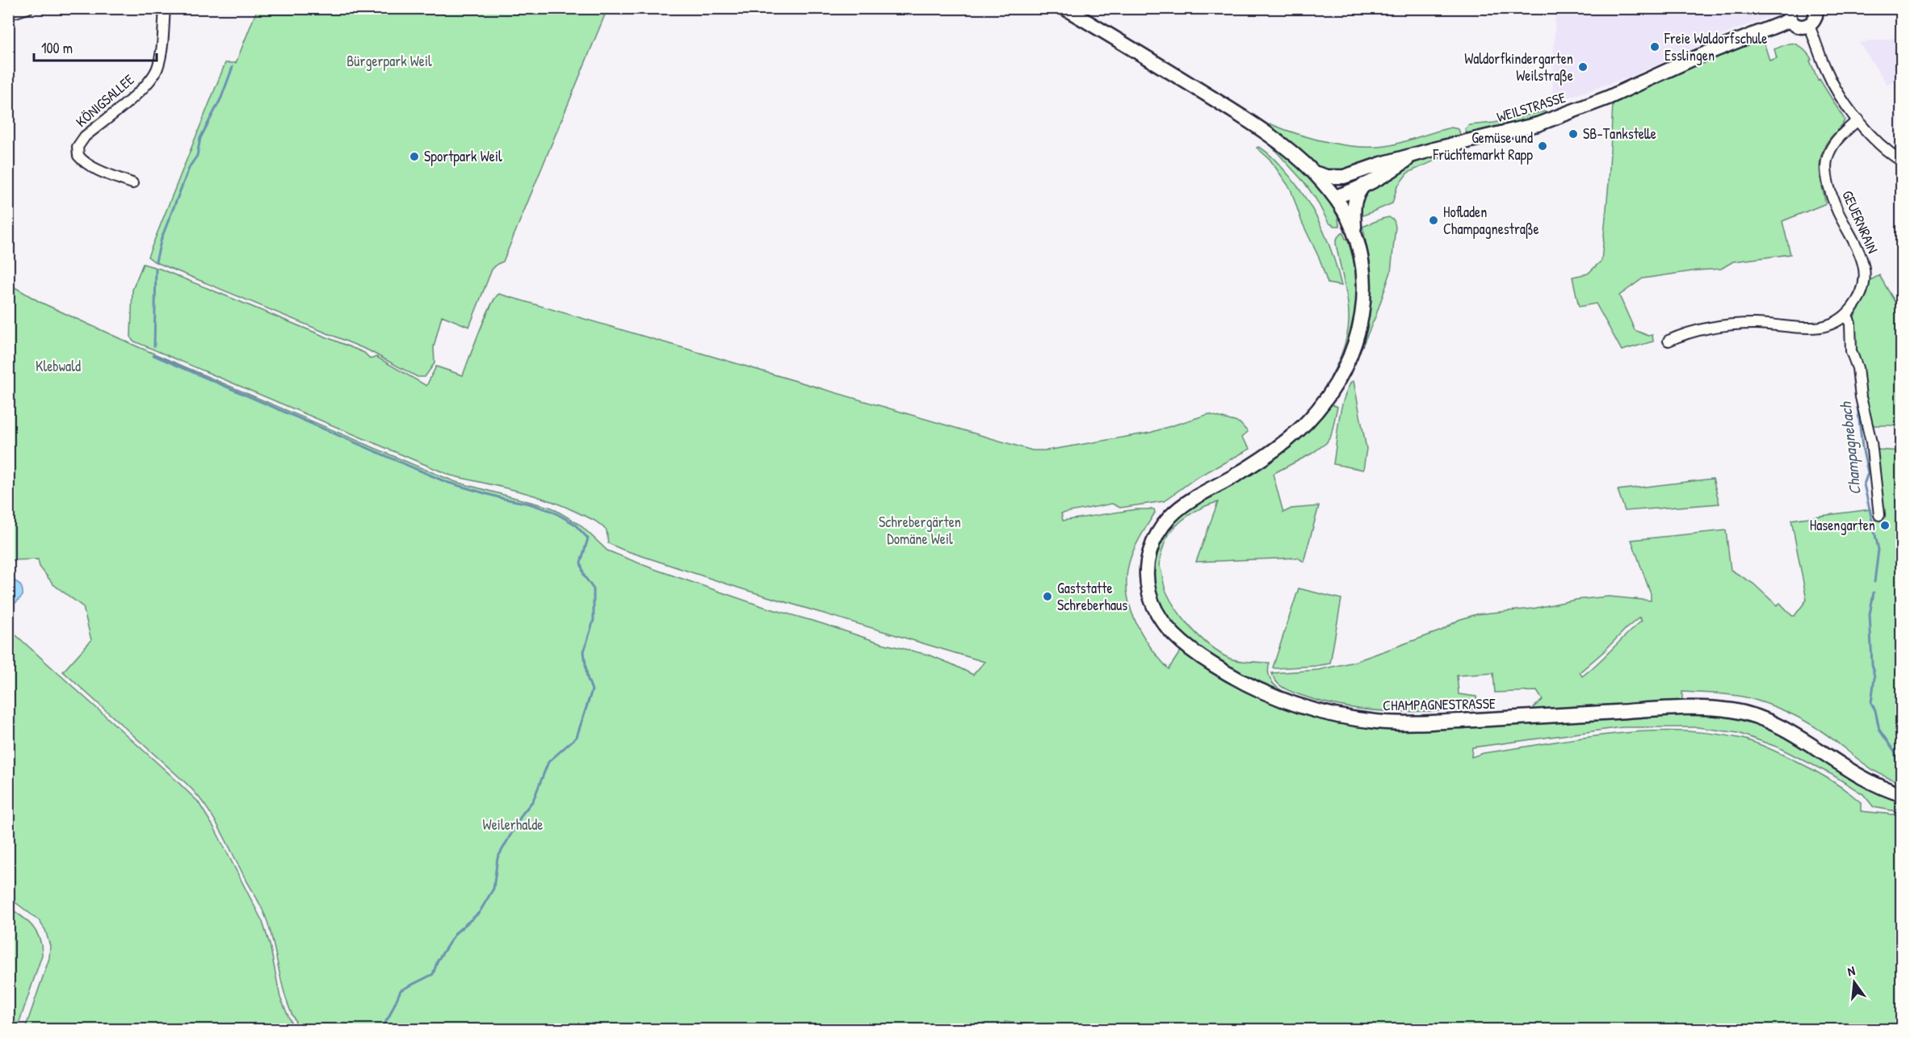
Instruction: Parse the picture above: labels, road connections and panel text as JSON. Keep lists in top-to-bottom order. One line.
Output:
{"streets":{"main road":["WEILSTRASSE","CHAMPAGNESTRASSE"],"street":["KÖNIGSALLEE","GEUERNRAIN"]},"crossings":[["WEILSTRASSE","CHAMPAGNESTRASSE"]],"water":["Champagnebach"],"parks":["Bürgerpark Weil","Klebwald","Schrebergärten Domäne Weil","Weilerhalde"],"places":["Freie Waldorfschule Esslingen","Waldorfkindergarten Weilstraße","SB-Tankstelle","Gemüse und Früchtemarkt Rapp","Sportpark Weil","Hofladen Champagnestraße","Hasengarten","Gaststatte Schreberhaus"],"scale_bar":"100 m","north":"top"}
